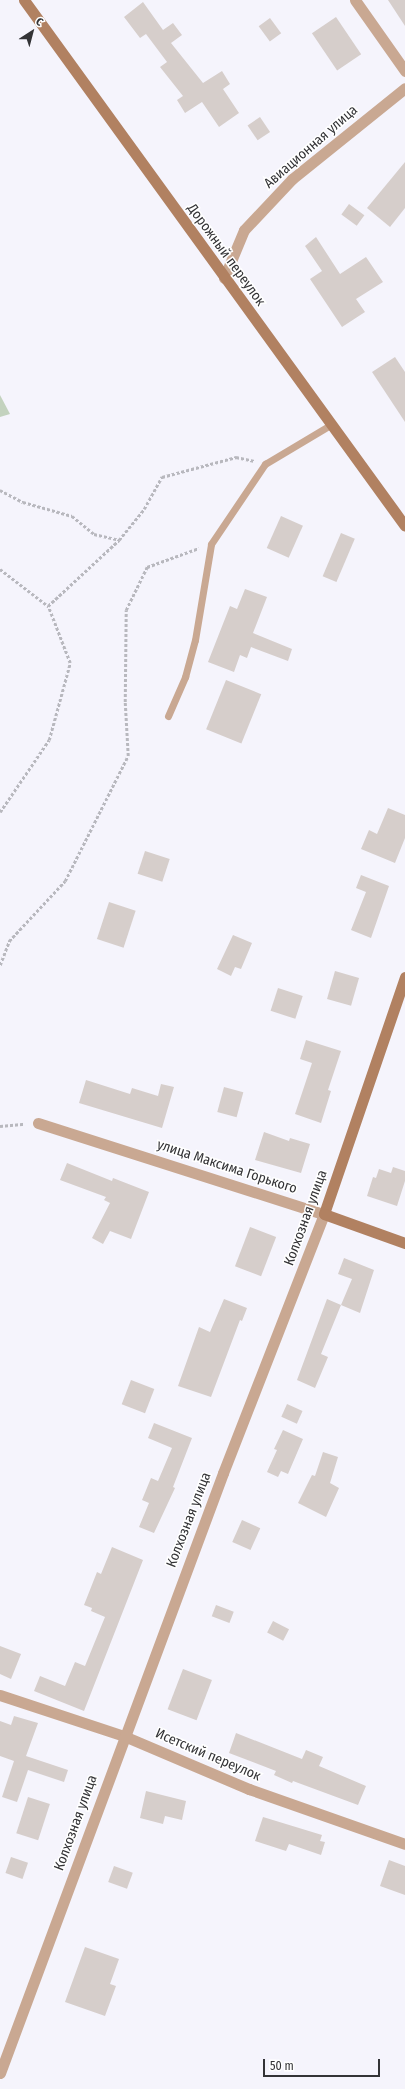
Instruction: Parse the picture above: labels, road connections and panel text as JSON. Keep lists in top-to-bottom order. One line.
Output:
{"streets":{"main road":["Дорожный переулок","улица Максима Горького","Колхозная улица"],"street":["Авиационная улица","Исетский переулок"]},"crossings":[["Авиационная улица","Дорожный переулок"],["улица Максима Горького","Колхозная улица"],["Колхозная улица","Исетский переулок"]],"scale_bar":"50 m","north":"top right"}
